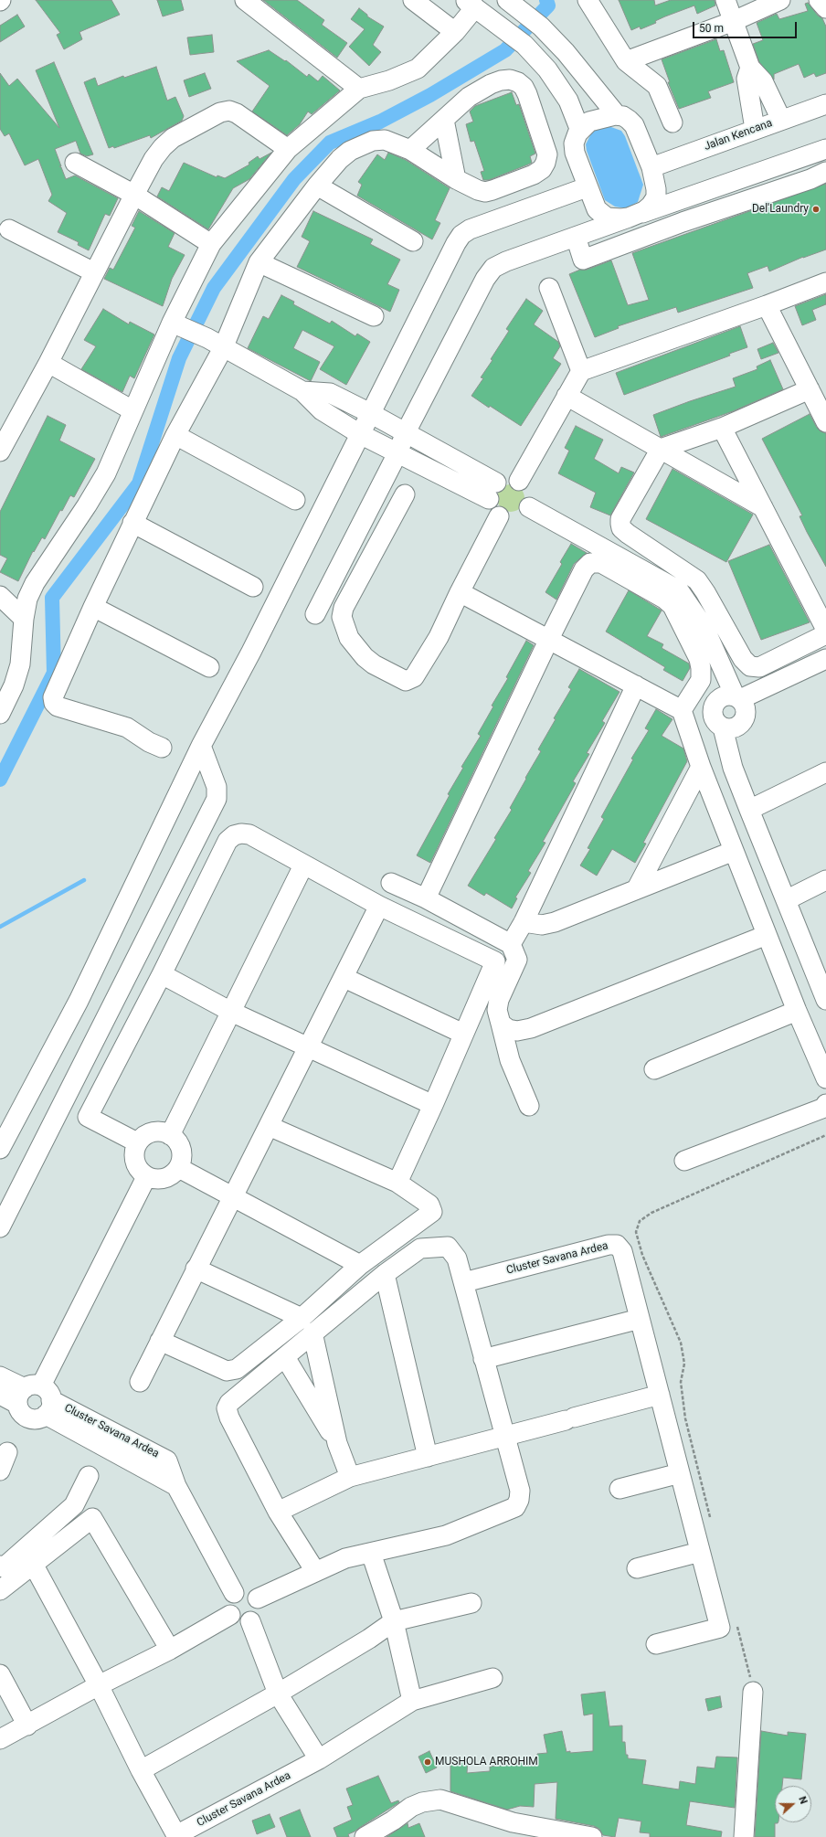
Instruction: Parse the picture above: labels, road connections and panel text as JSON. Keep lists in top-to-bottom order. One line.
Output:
{"streets":{"street":["Jalan Kencana","Cluster Savana Ardea"]},"places":["Del'Laundry","MUSHOLA ARROHIM"],"scale_bar":"50 m","north":"right"}
